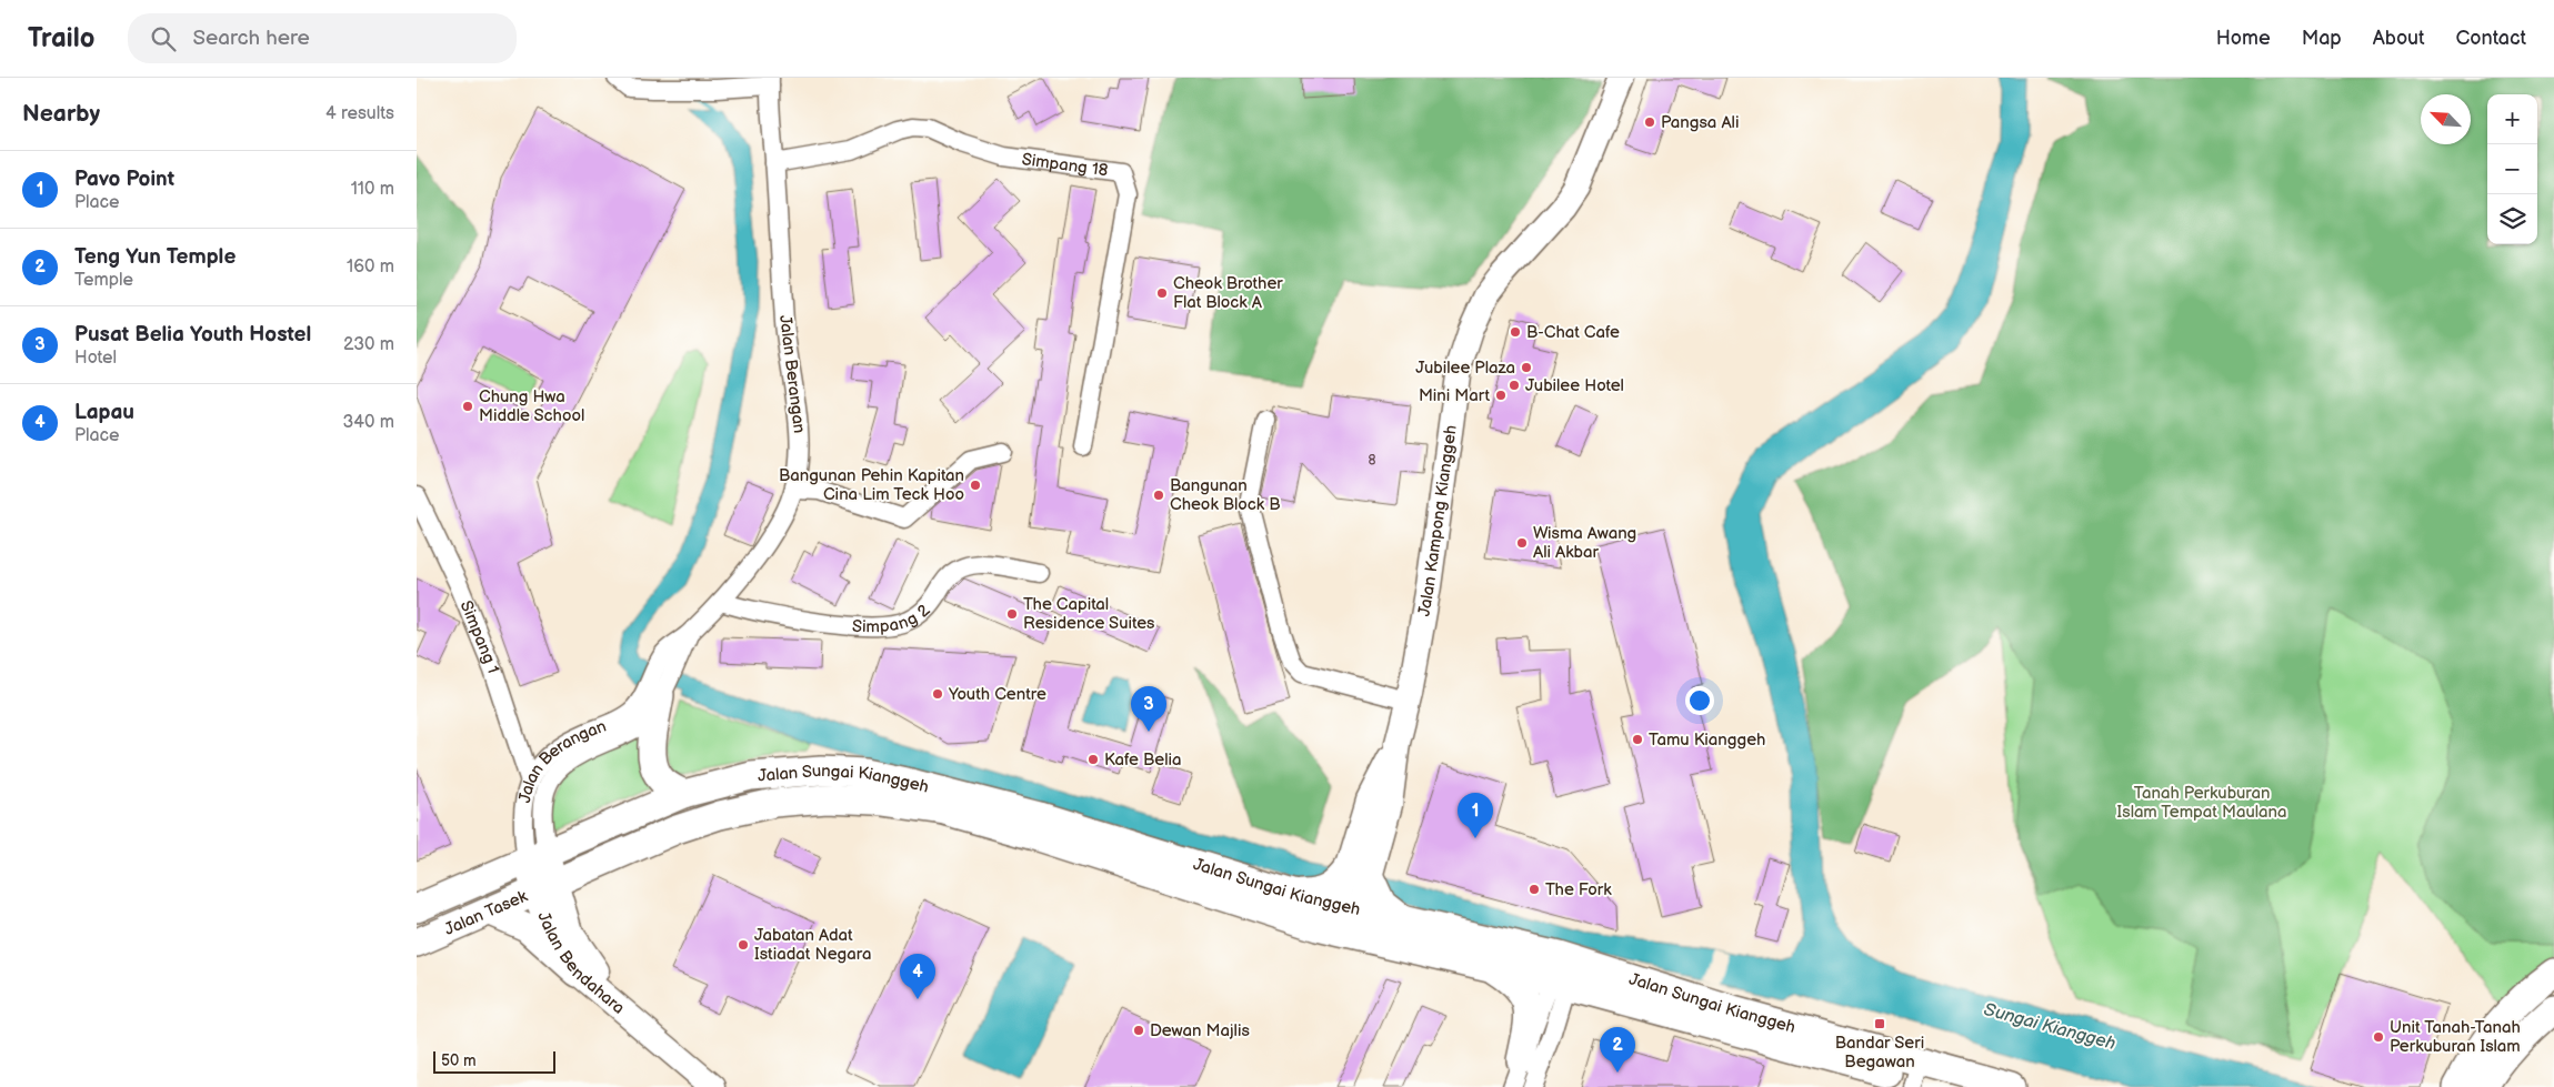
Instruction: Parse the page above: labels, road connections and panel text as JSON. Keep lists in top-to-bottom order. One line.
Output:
{"streets":{"main road":["Jalan Kampong Kianggeh","Jalan Sungai Kianggeh","Jalan Tasek","Jalan Bendahara"],"street":["Simpang 18","Jalan Berangan","Simpang 2","Simpang 1"]},"crossings":[["Simpang 18","Jalan Berangan"],["Jalan Berangan","Simpang 2"],["Jalan Berangan","Simpang 1"],["Jalan Berangan","Jalan Sungai Kianggeh"],["Jalan Berangan","Jalan Tasek"],["Jalan Berangan","Jalan Bendahara"],["Jalan Kampong Kianggeh","Jalan Sungai Kianggeh"],["Jalan Sungai Kianggeh","Jalan Tasek"],["Jalan Sungai Kianggeh","Jalan Bendahara"],["Jalan Tasek","Jalan Bendahara"]],"water":["Sungai Kianggeh"],"parks":["Tanah Perkuburan Islam Tempat Maulana"],"places":{"other":["Pangsa Ali","Cheok Brother Flat Block A","B-Chat Cafe","Jubilee Plaza","Jubilee Hotel","Mini Mart","Chung Hwa Middle School","Bangunan Pehin Kapitan Cina Lim Teck Hoo","Bangunan Cheok Block B","Wisma Awang Ali Akbar","The Capital Residence Suites","Youth Centre","Tamu Kianggeh","Kafe Belia","The Fork","Jabatan Adat Istiadat Negara","Dewan Majlis","Unit Tanah-Tanah Perkuburan Islam"],"transit":["Bandar Seri Begawan"]},"house_numbers":["8"],"scale_bar":"50 m","north":"top left","page":{"header":"Trailo","search":"Search here","nav":["Home","Map","About","Contact"],"heading":["Nearby","4 results"],"map_buttons":["+","−"],"list":[{"mark":"1","name":"Pavo Point","note":"Place","value":"110 m"},{"mark":"2","name":"Teng Yun Temple","note":"Temple","value":"160 m"},{"mark":"3","name":"Pusat Belia Youth Hostel","note":"Hotel","value":"230 m"},{"mark":"4","name":"Lapau","note":"Place","value":"340 m"}],"pins":["3","1","4","2"],"scale":"50 m"}}
